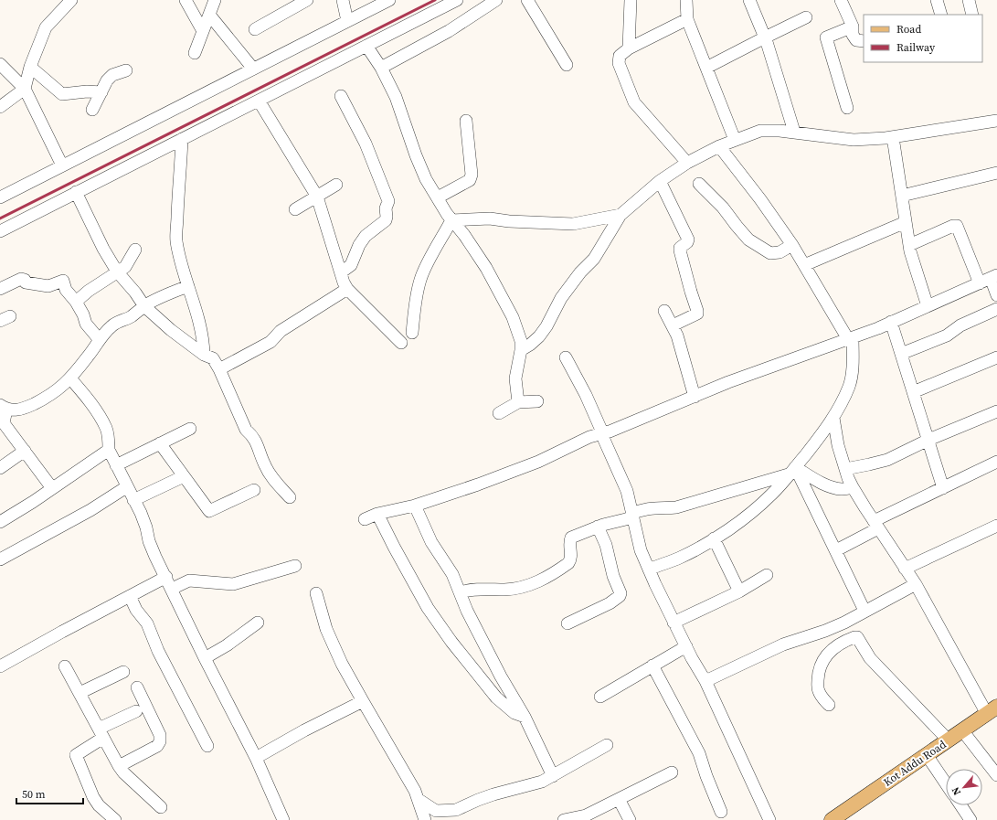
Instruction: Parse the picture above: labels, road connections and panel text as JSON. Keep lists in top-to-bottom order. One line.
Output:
{"streets":{"main road":["Kot Addu Road"]},"legend":["Road","Railway"],"scale_bar":"50 m","north":"bottom left"}
